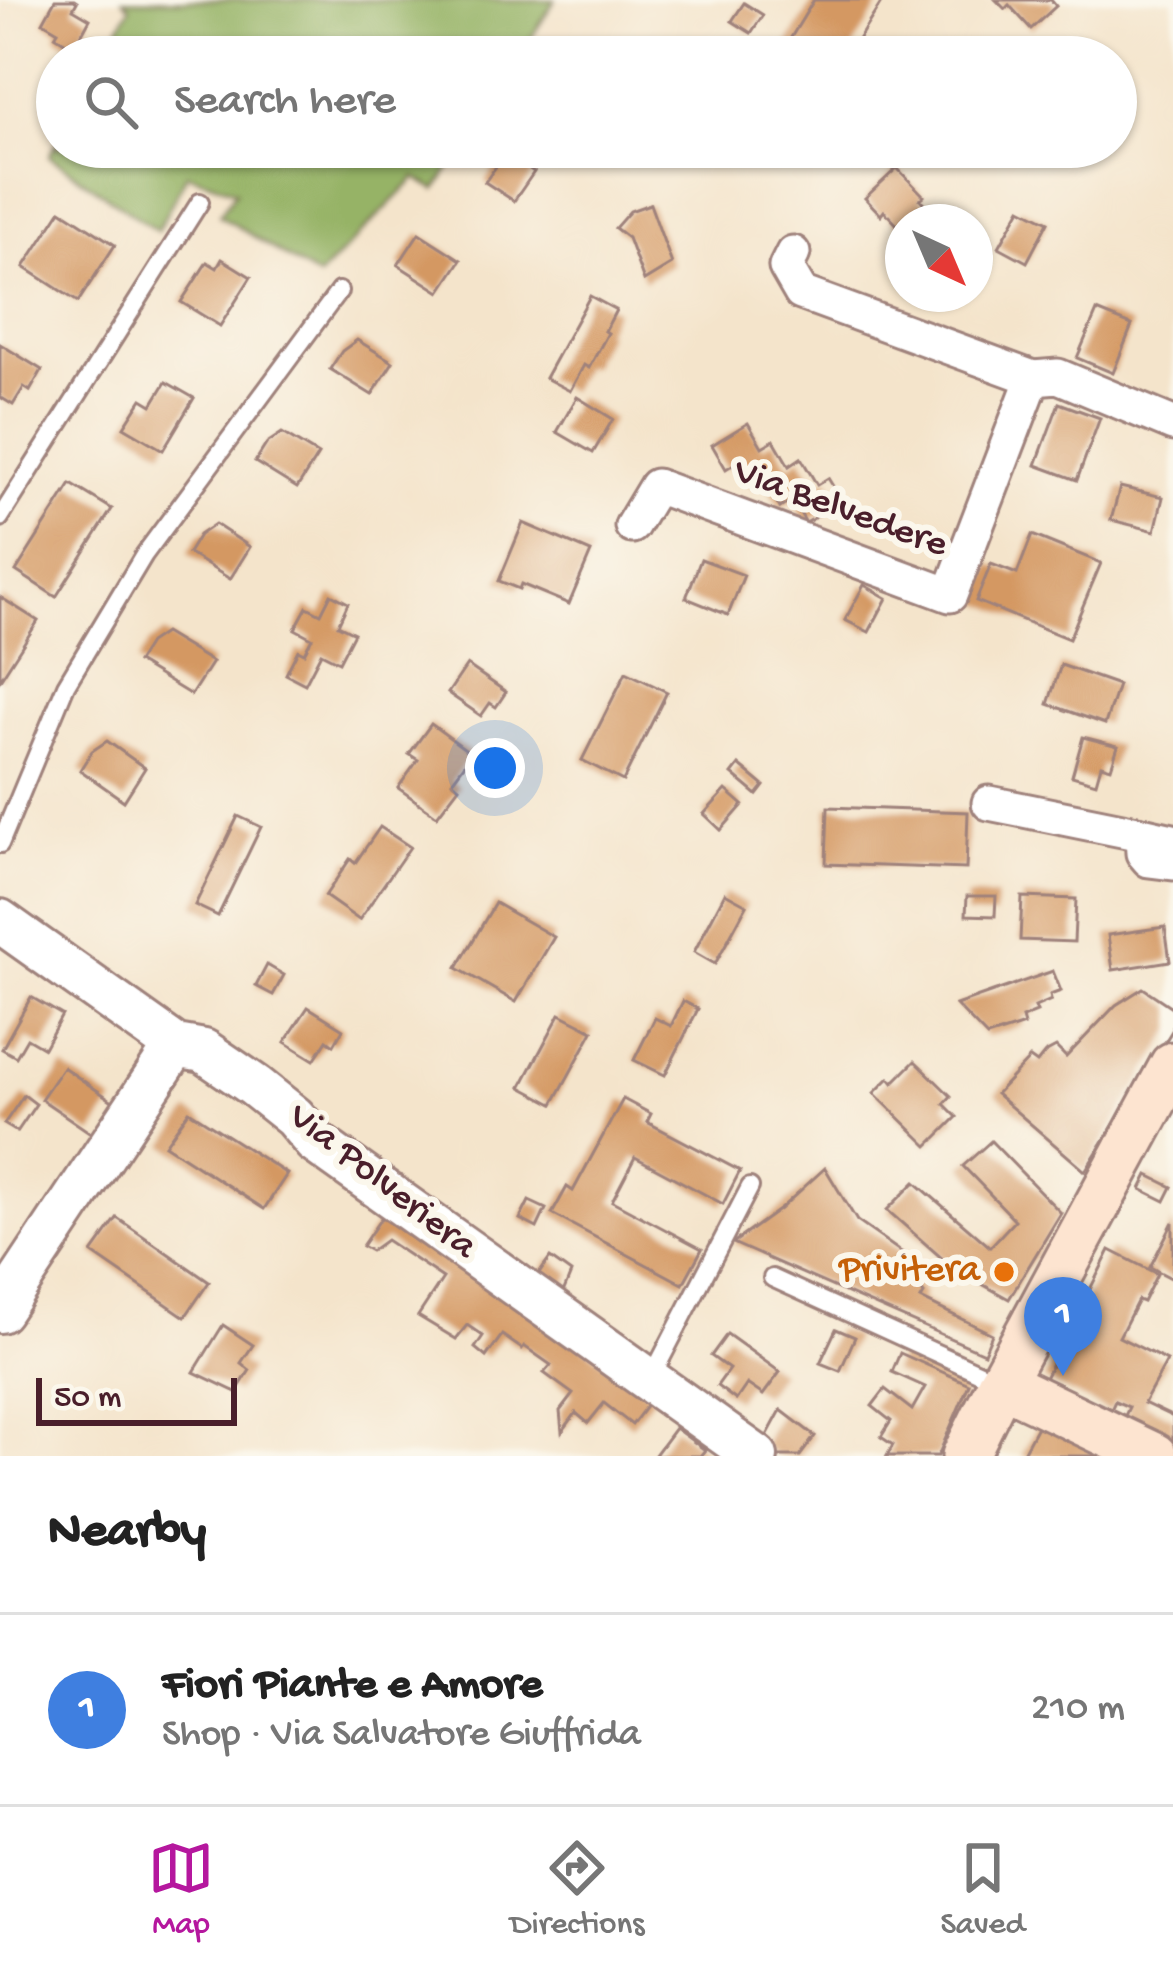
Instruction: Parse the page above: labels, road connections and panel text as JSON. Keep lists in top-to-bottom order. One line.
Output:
{"streets":{"street":["Via Belvedere","Via Polveriera"]},"places":["Privitera"],"scale_bar":"50 m","north":"bottom right","page":{"search":"Search here","pins":"1","scale":"50 m","heading":"Nearby","list":[{"mark":"1","name":"Fiori Piante e Amore","note":"Shop · Via Salvatore Giuffrida","value":"210 m"}],"nav":["Map","Directions","Saved"]}}
